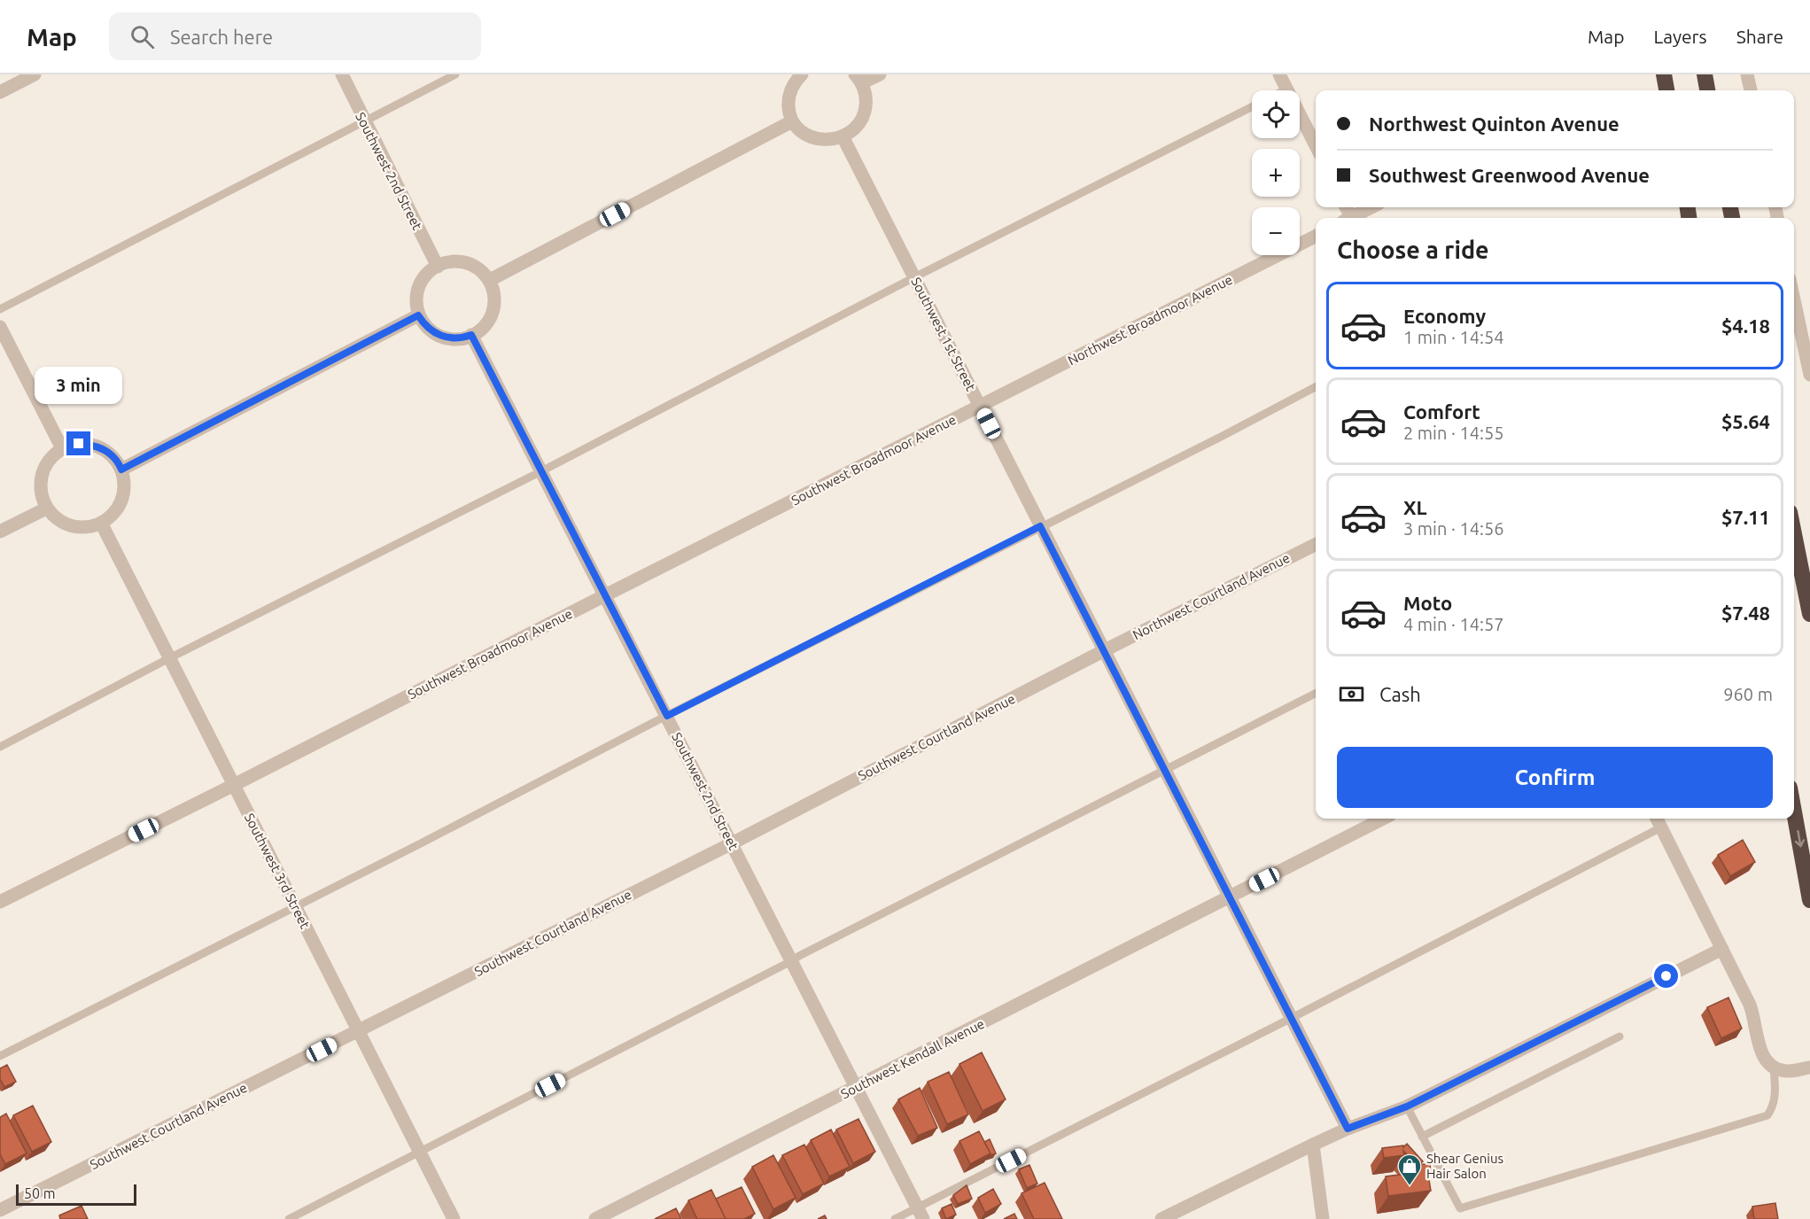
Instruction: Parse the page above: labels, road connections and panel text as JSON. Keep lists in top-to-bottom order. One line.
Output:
{"streets":{"street":["Southwest 2nd Street","Northwest Broadmoor Avenue","Southwest 1st Street","Southwest Broadmoor Avenue","Northwest Courtland Avenue","Southwest Courtland Avenue","Southwest 3rd Street","Southwest Kendall Avenue"]},"crossings":[["Southwest 2nd Street","Southwest Broadmoor Avenue"],["Southwest 2nd Street","Southwest Courtland Avenue"],["Southwest 2nd Street","Southwest Kendall Avenue"],["Northwest Broadmoor Avenue","Southwest 1st Street"],["Northwest Broadmoor Avenue","Southwest Broadmoor Avenue"],["Southwest 1st Street","Southwest Broadmoor Avenue"],["Southwest 1st Street","Northwest Courtland Avenue"],["Southwest 1st Street","Southwest Courtland Avenue"],["Southwest 1st Street","Southwest Kendall Avenue"],["Southwest Broadmoor Avenue","Southwest 3rd Street"],["Northwest Courtland Avenue","Southwest Courtland Avenue"],["Southwest Courtland Avenue","Southwest 3rd Street"]],"places":{"shop":["Shear Genius Hair Salon"]},"scale_bar":"50 m","page":{"header":"Map","search":"Search here","nav":["Map","Layers","Share"],"map_buttons":["+","−"],"banner":["Northwest Quinton Avenue","Southwest Greenwood Avenue"],"heading":"Choose a ride","list":[{"name":"Economy","note":"1 min · 14:54","value":"$4.18"},{"name":"Comfort","note":"2 min · 14:55","value":"$5.64"},{"name":"XL","note":"3 min · 14:56","value":"$7.11"},{"name":"Moto","note":"4 min · 14:57","value":"$7.48"}],"bubble":"3 min","pay":["Cash","960 m"],"buttons":"Confirm","scale":"50 m"}}
